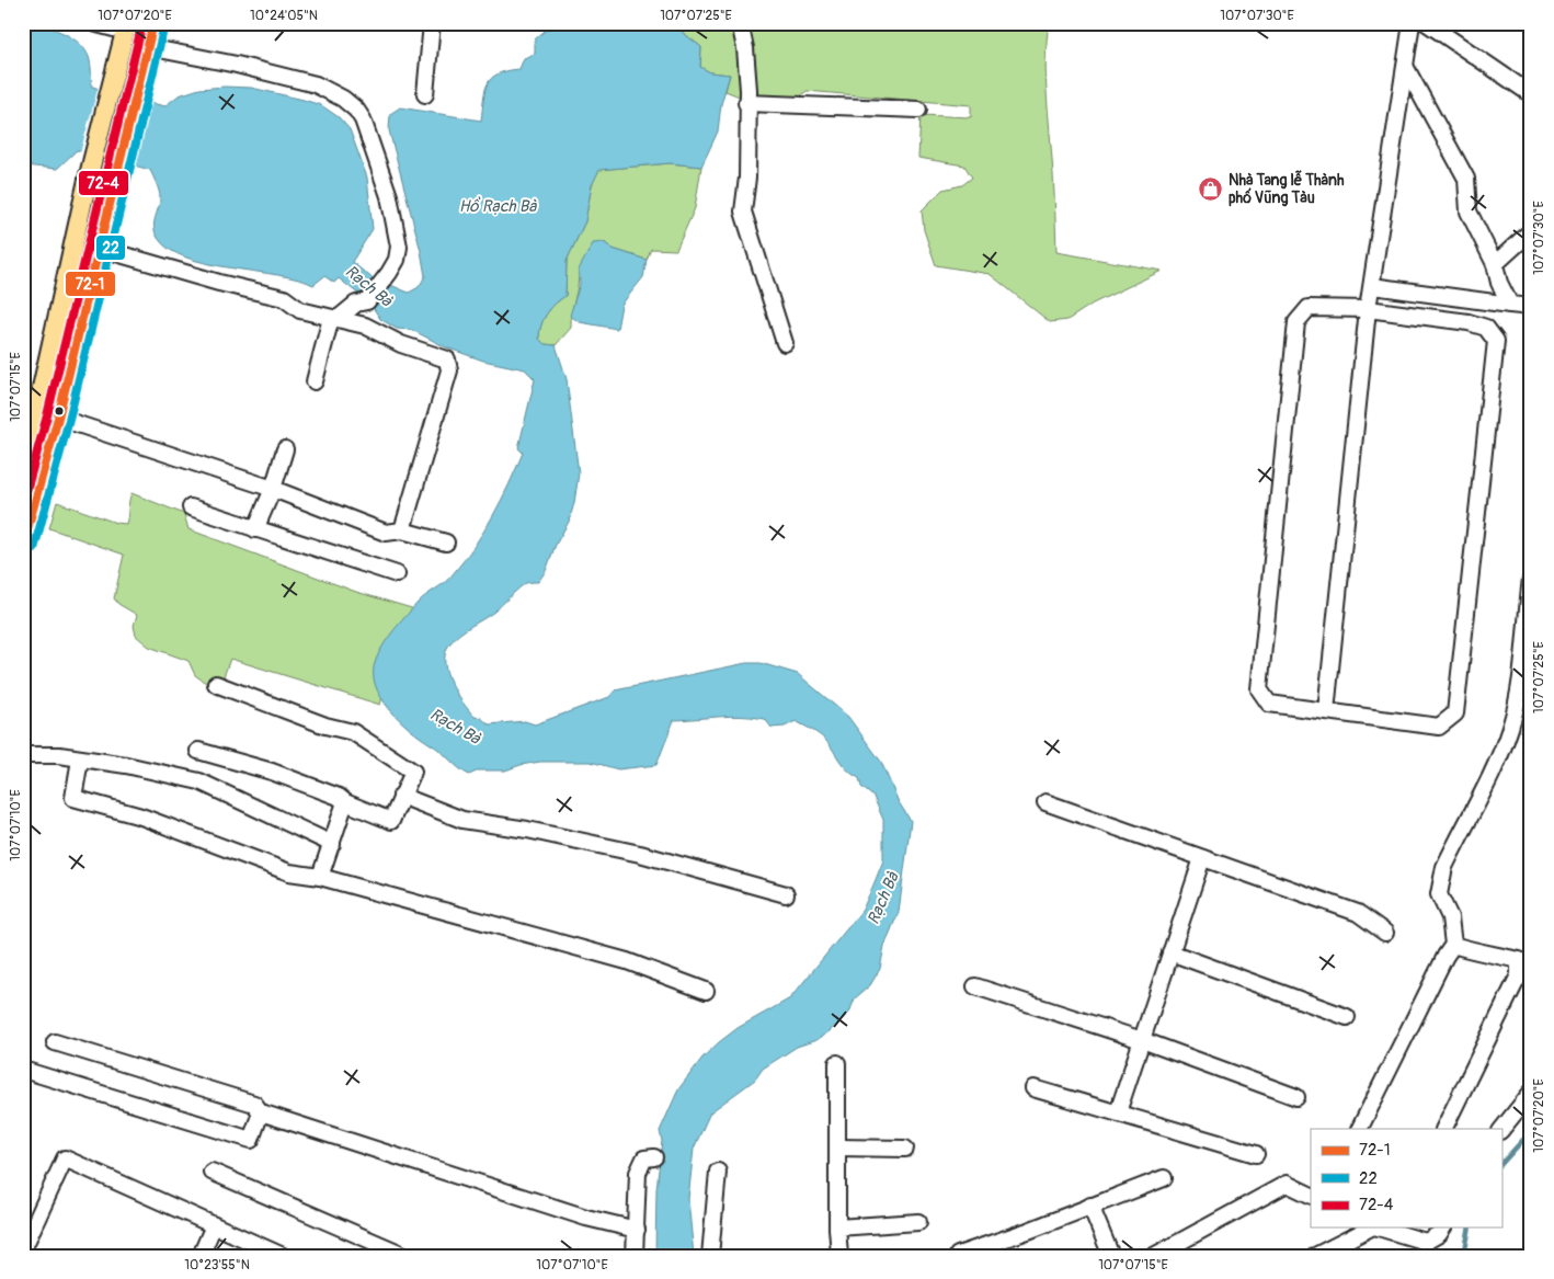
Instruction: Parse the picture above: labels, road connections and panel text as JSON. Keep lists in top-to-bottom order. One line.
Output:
{"water":["Hồ Rạch Bà","Rạch Bà"],"places":{"shop":["Nhà Tang lễ Thành phố Vũng Tàu"]},"lines":["transit line 72-1","transit line 72-4","transit line 22"],"legend":["72-1","22","72-4"],"coordinates":["107°07'20\"E","10°24'05\"N","107°07'25\"E","107°07'30\"E","107°07'15\"E","107°07'10\"E","10°23'55\"N"]}
